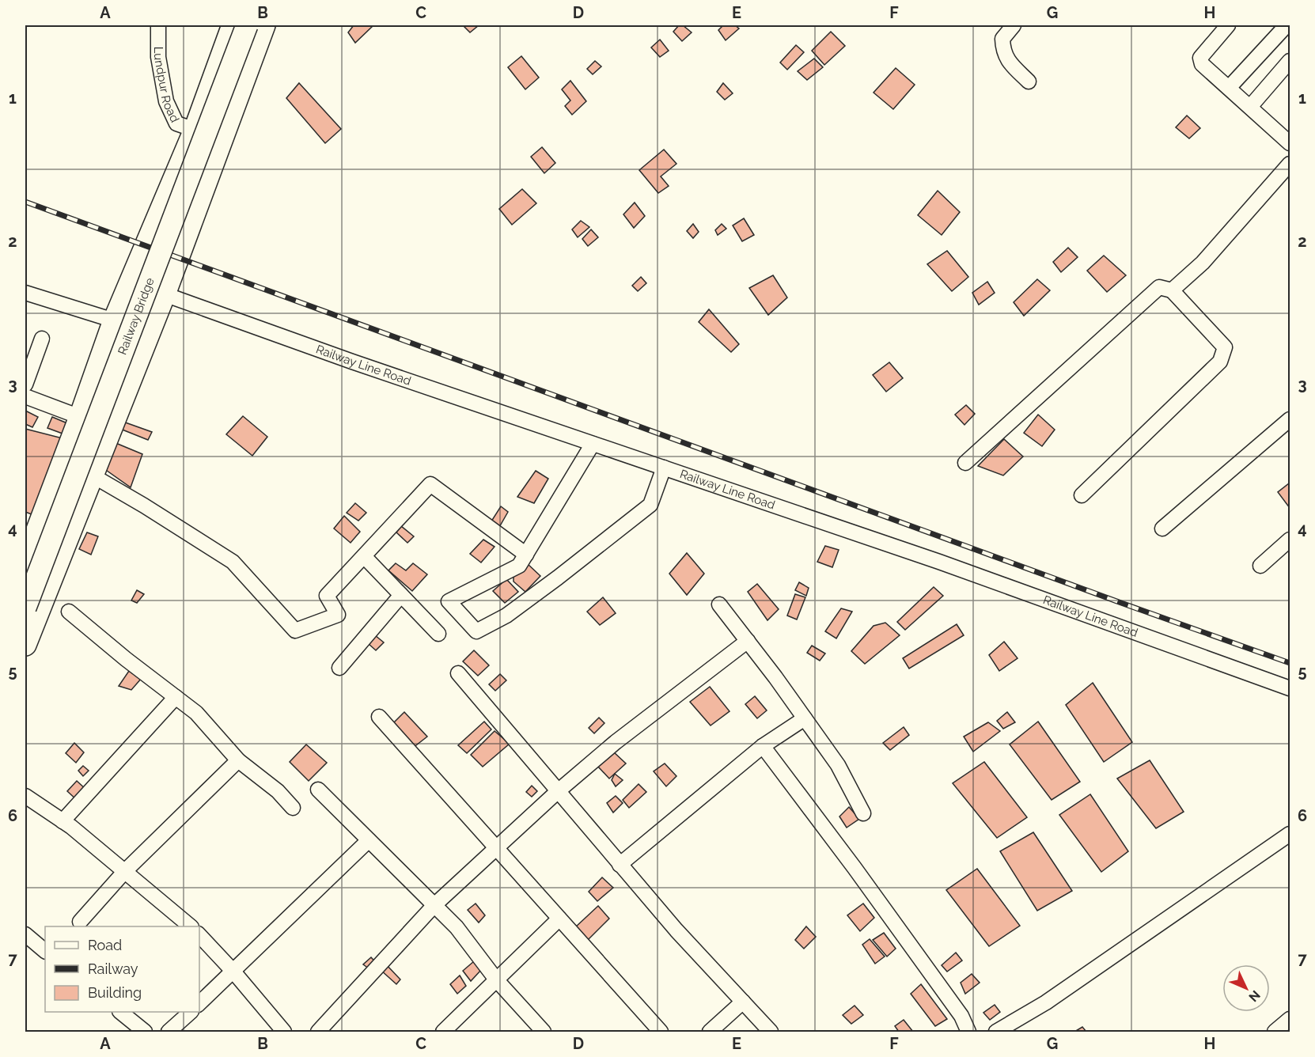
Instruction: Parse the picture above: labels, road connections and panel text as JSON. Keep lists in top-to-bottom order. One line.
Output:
{"streets":{"main road":["Railway Bridge"],"street":["Lundpur Road","Railway Line Road"]},"legend":["Road","Railway","Building"],"north":"bottom right","grid":{"columns":["A","B","C","D","E","F","G","H"],"rows":["1","2","3","4","5","6","7"]}}
